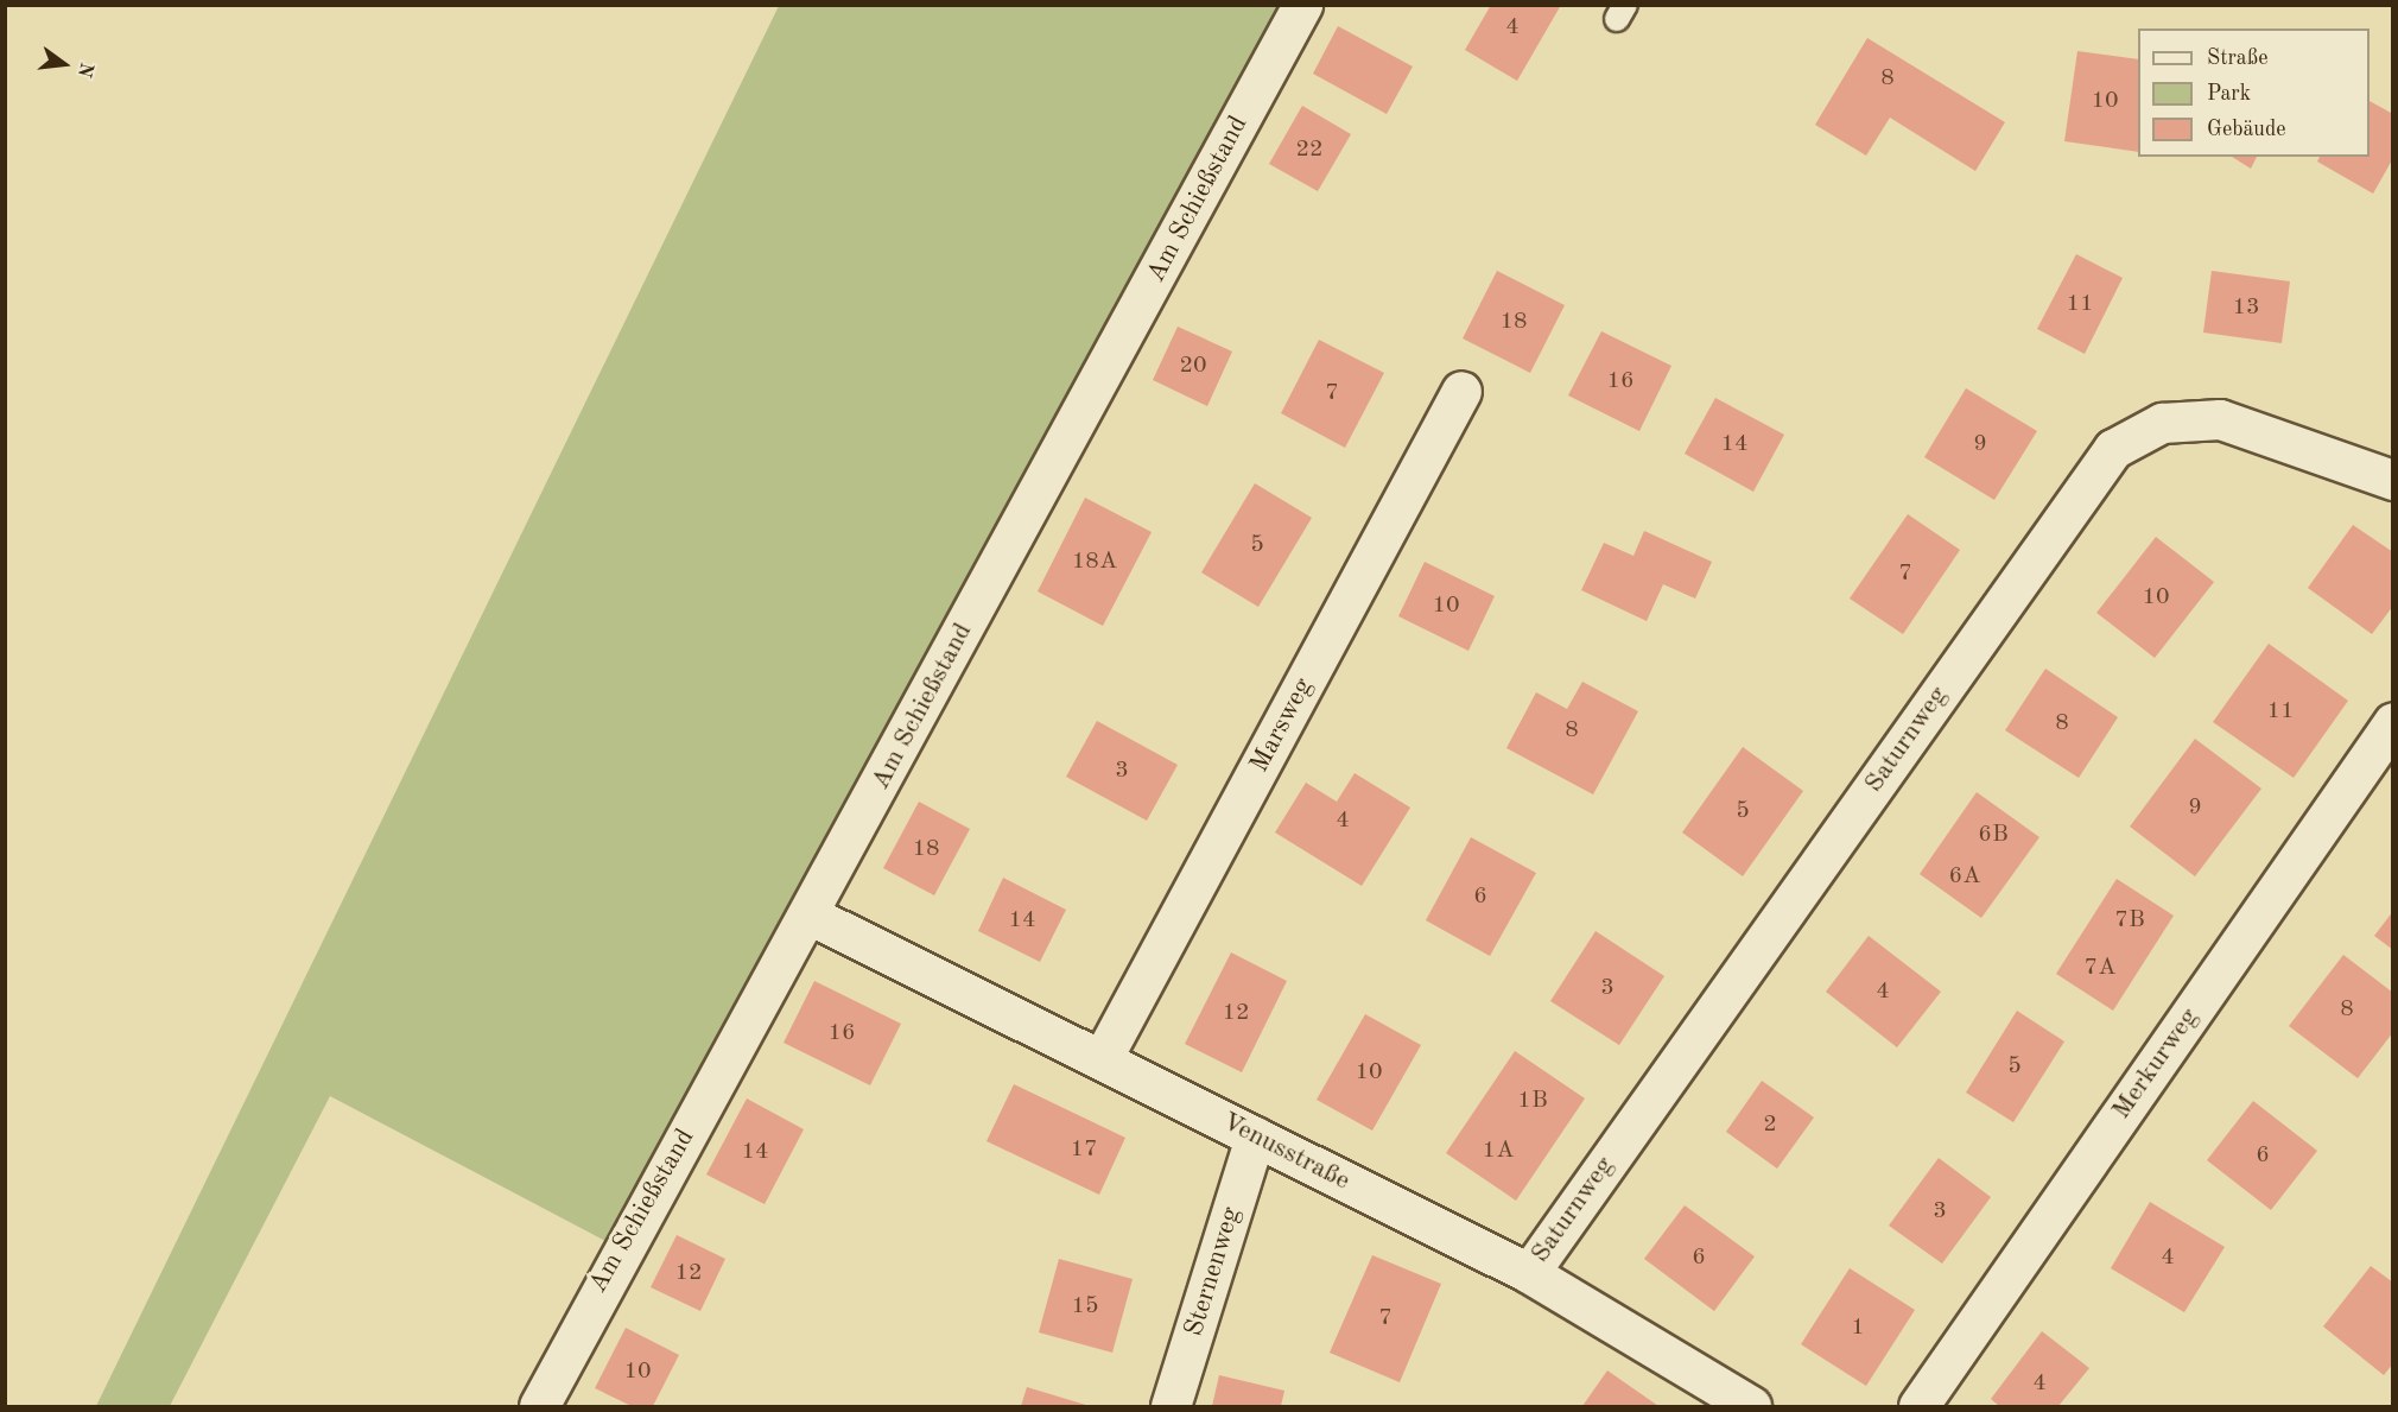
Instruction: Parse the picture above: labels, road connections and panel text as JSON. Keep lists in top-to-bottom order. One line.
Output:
{"streets":{"street":["Am Schießstand","Marsweg","Saturnweg","Merkurweg","Venusstraße","Sternenweg"]},"crossings":[["Am Schießstand","Venusstraße"],["Marsweg","Venusstraße"],["Saturnweg","Venusstraße"],["Venusstraße","Sternenweg"]],"house_numbers":["4","8","10","22","11","13","18","20","16","7","14","9","5","18A","7","10","10","11","8","8","3","9","5","4","6B","18","6A","6","14","7B","7A","3","4","8","12","16","5","10","1B","2","17","1A","14","6","3","6","4","12","15","7","1","10","4"],"legend":["Straße","Park","Gebäude"],"north":"right"}
